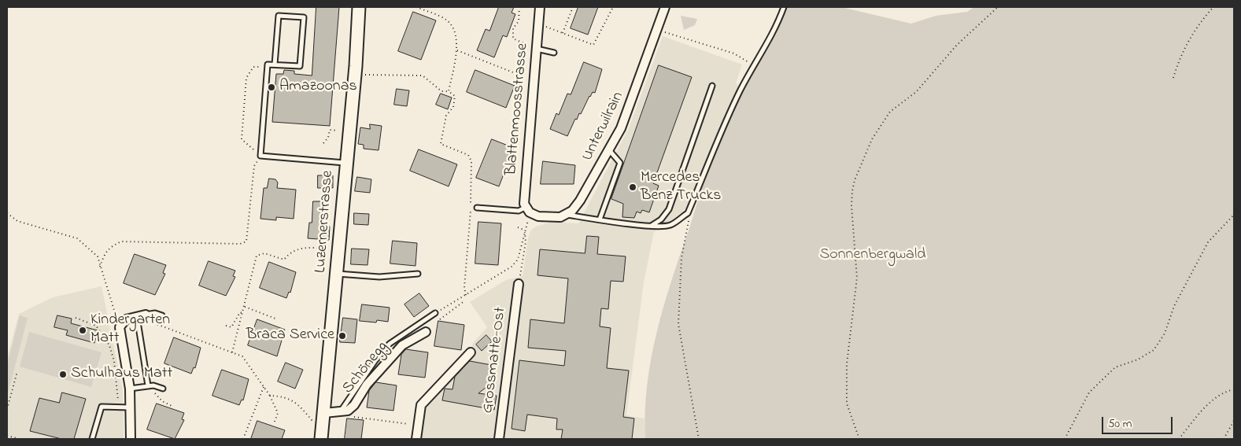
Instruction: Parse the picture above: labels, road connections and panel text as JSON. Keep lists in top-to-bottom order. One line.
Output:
{"streets":{"main road":["Luzernerstrasse"],"street":["Blattenmoosstrasse","Unterwilrain","Grossmatte-Ost","Schönegg"]},"crossings":[["Luzernerstrasse","Schönegg"]],"parks":["Sonnenbergwald"],"places":["Amazoonas","Mercedes Benz Trucks","Kindergarten Matt","Braca Service","Schulhaus Matt"],"scale_bar":"50 m"}
